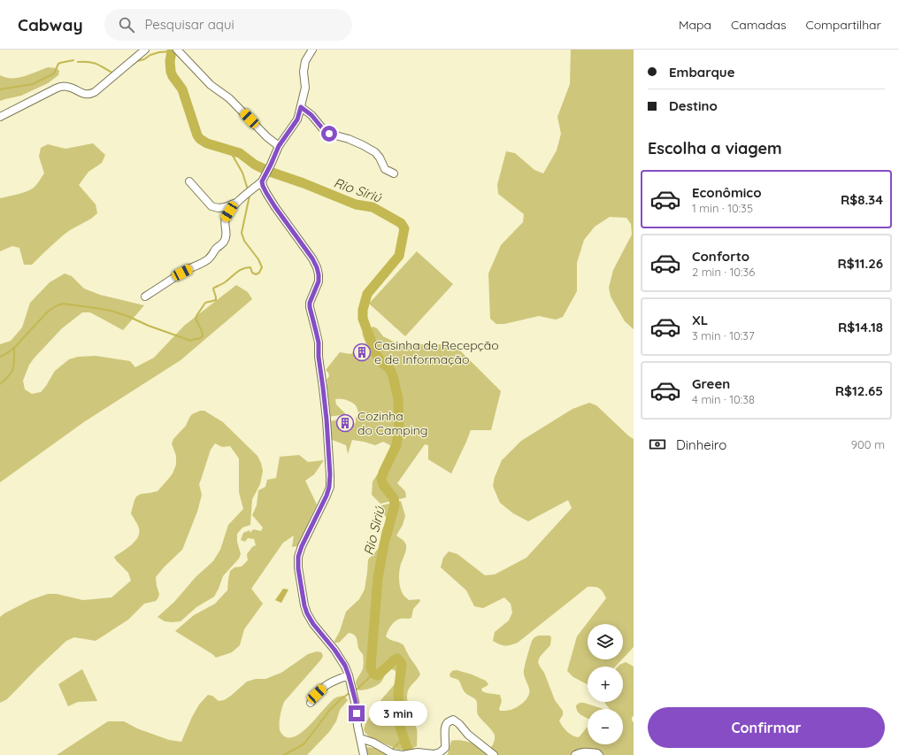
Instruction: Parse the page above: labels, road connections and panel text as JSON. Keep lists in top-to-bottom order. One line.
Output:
{"water":["Rio Siriú"],"places":{"building":["Casinha de Recepção e de Informação","Cozinha do Camping"]},"page":{"header":"Cabway","search":"Pesquisar aqui","nav":["Mapa","Camadas","Compartilhar"],"banner":["Embarque","Destino"],"heading":"Escolha a viagem","list":[{"name":"Econômico","note":"1 min · 10:35","value":"R$8.34"},{"name":"Conforto","note":"2 min · 10:36","value":"R$11.26"},{"name":"XL","note":"3 min · 10:37","value":"R$14.18"},{"name":"Green","note":"4 min · 10:38","value":"R$12.65"}],"pay":["Dinheiro","900 m"],"map_buttons":["+","−"],"buttons":"Confirmar","bubble":"3 min"}}
